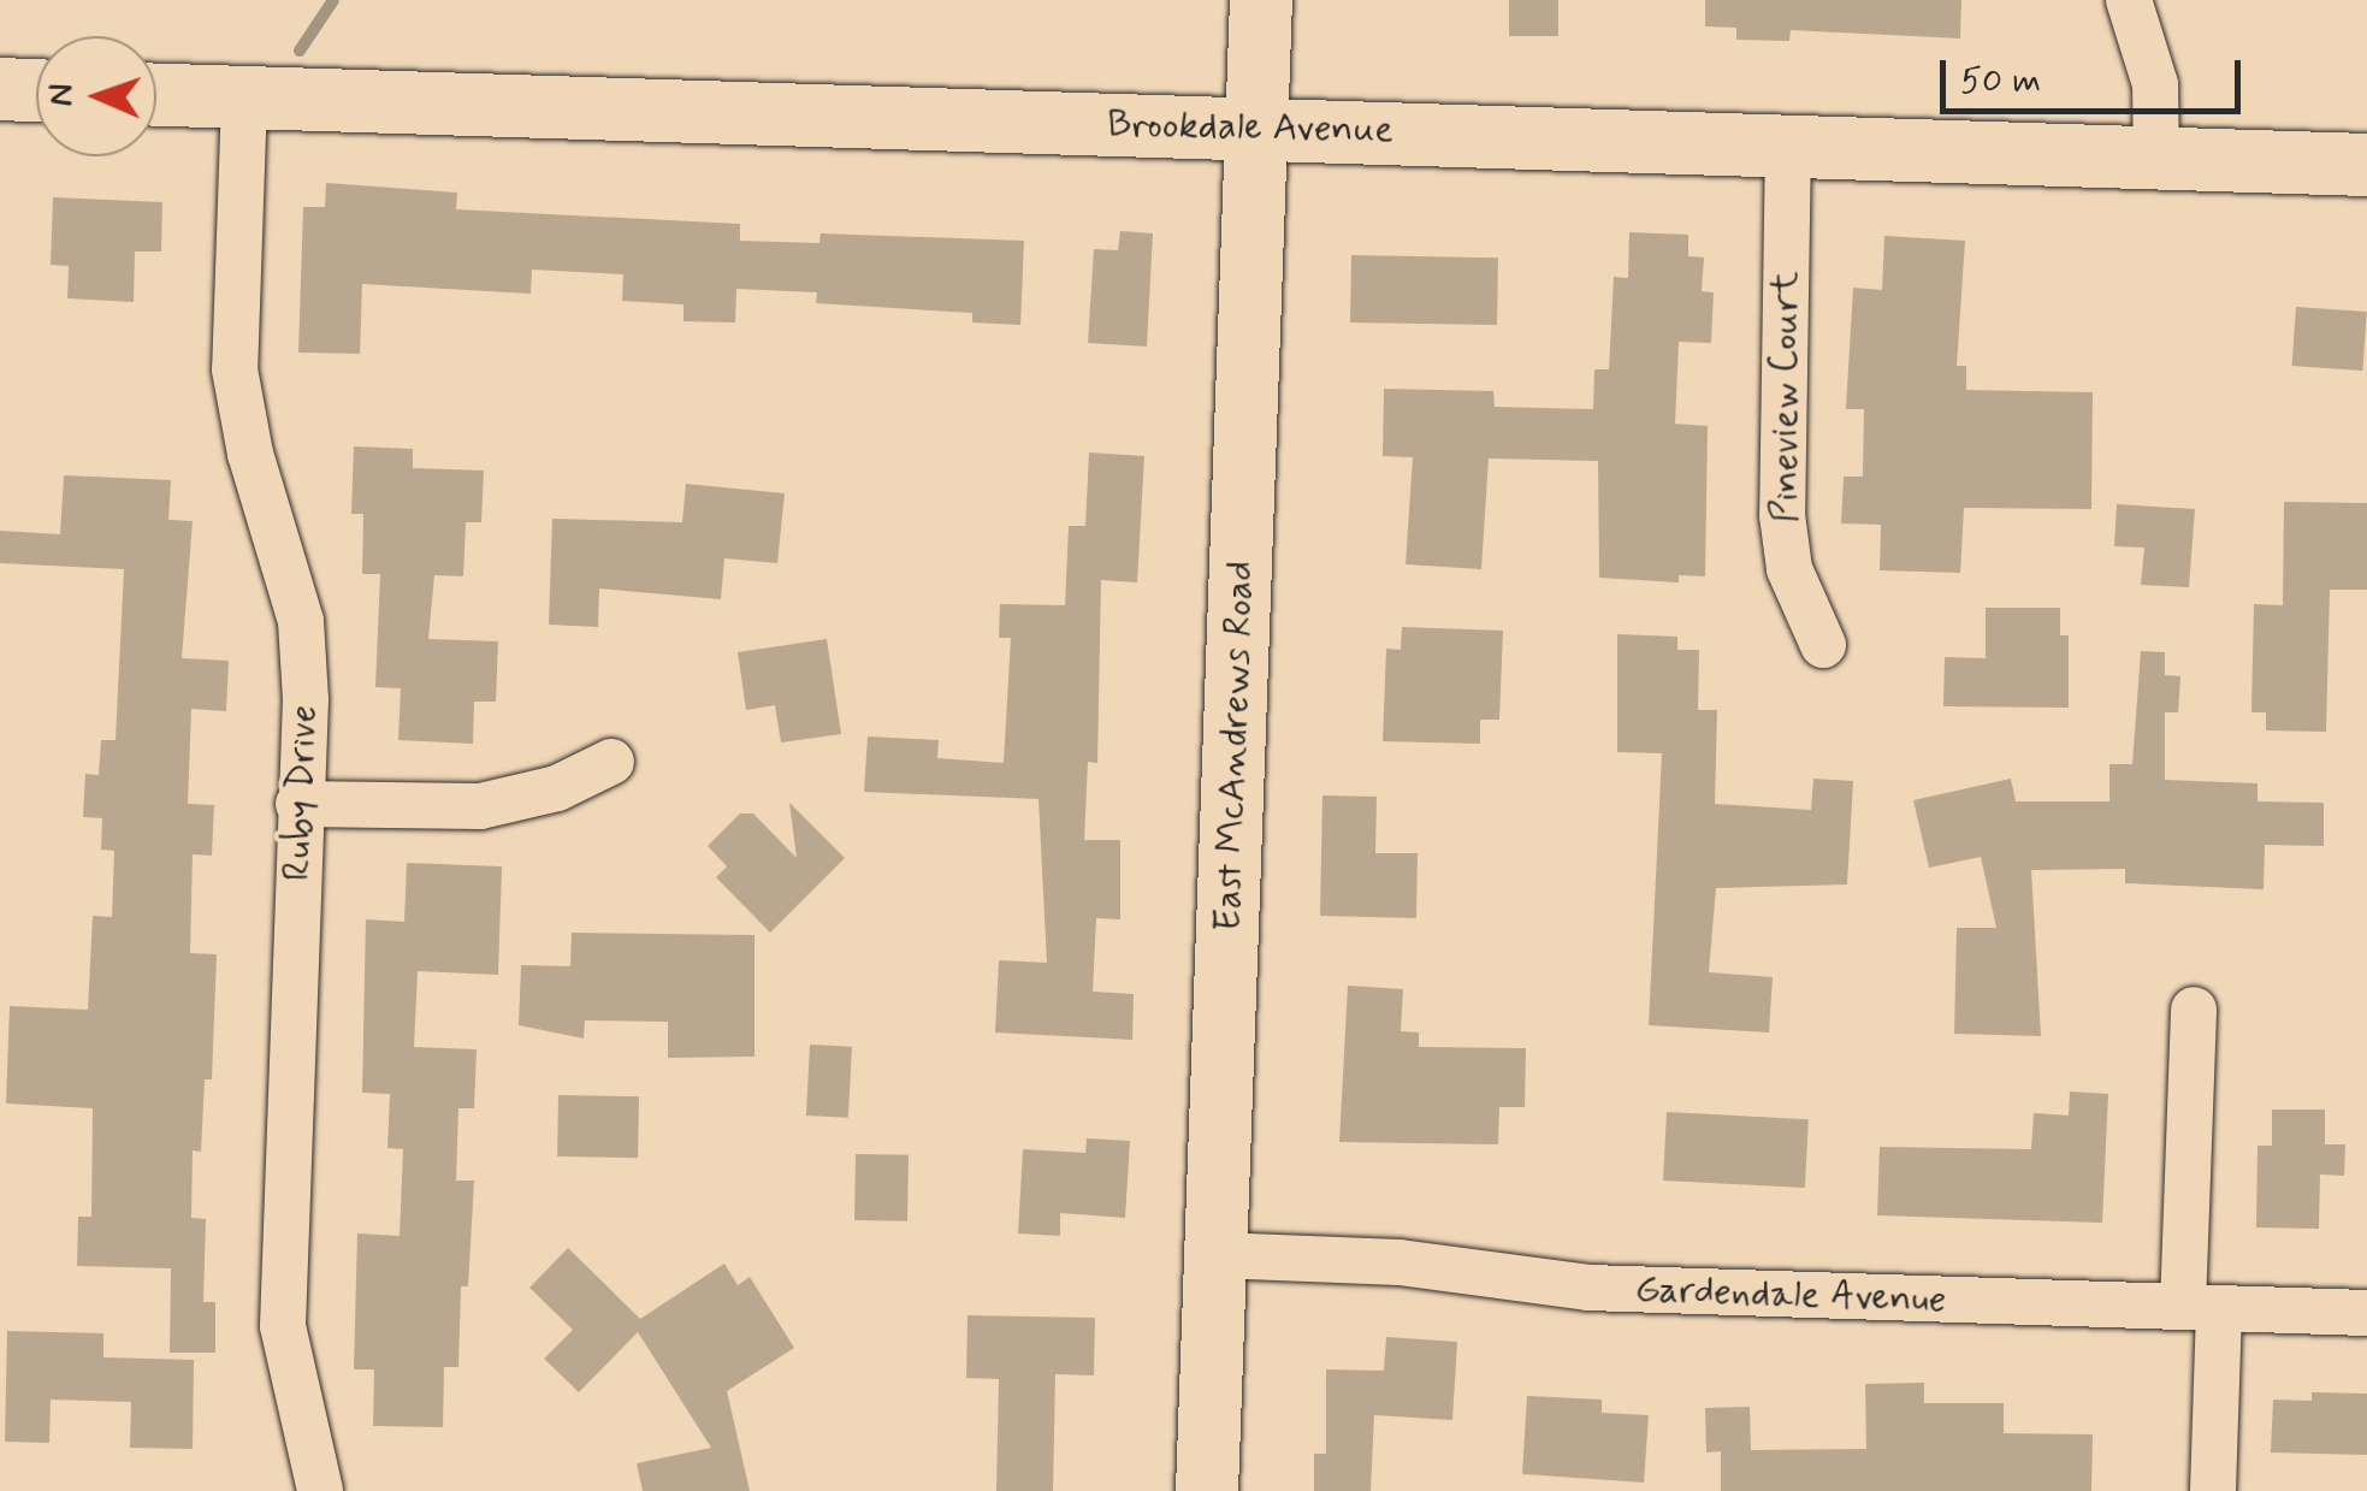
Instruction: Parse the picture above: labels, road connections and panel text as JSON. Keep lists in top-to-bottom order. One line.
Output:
{"streets":{"street":["Brookdale Avenue","Pineview Court","East McAndrews Road","Ruby Drive","Gardendale Avenue"]},"crossings":[["Brookdale Avenue","Pineview Court"],["Brookdale Avenue","East McAndrews Road"],["Brookdale Avenue","Ruby Drive"],["East McAndrews Road","Gardendale Avenue"]],"scale_bar":"50 m","north":"left"}
